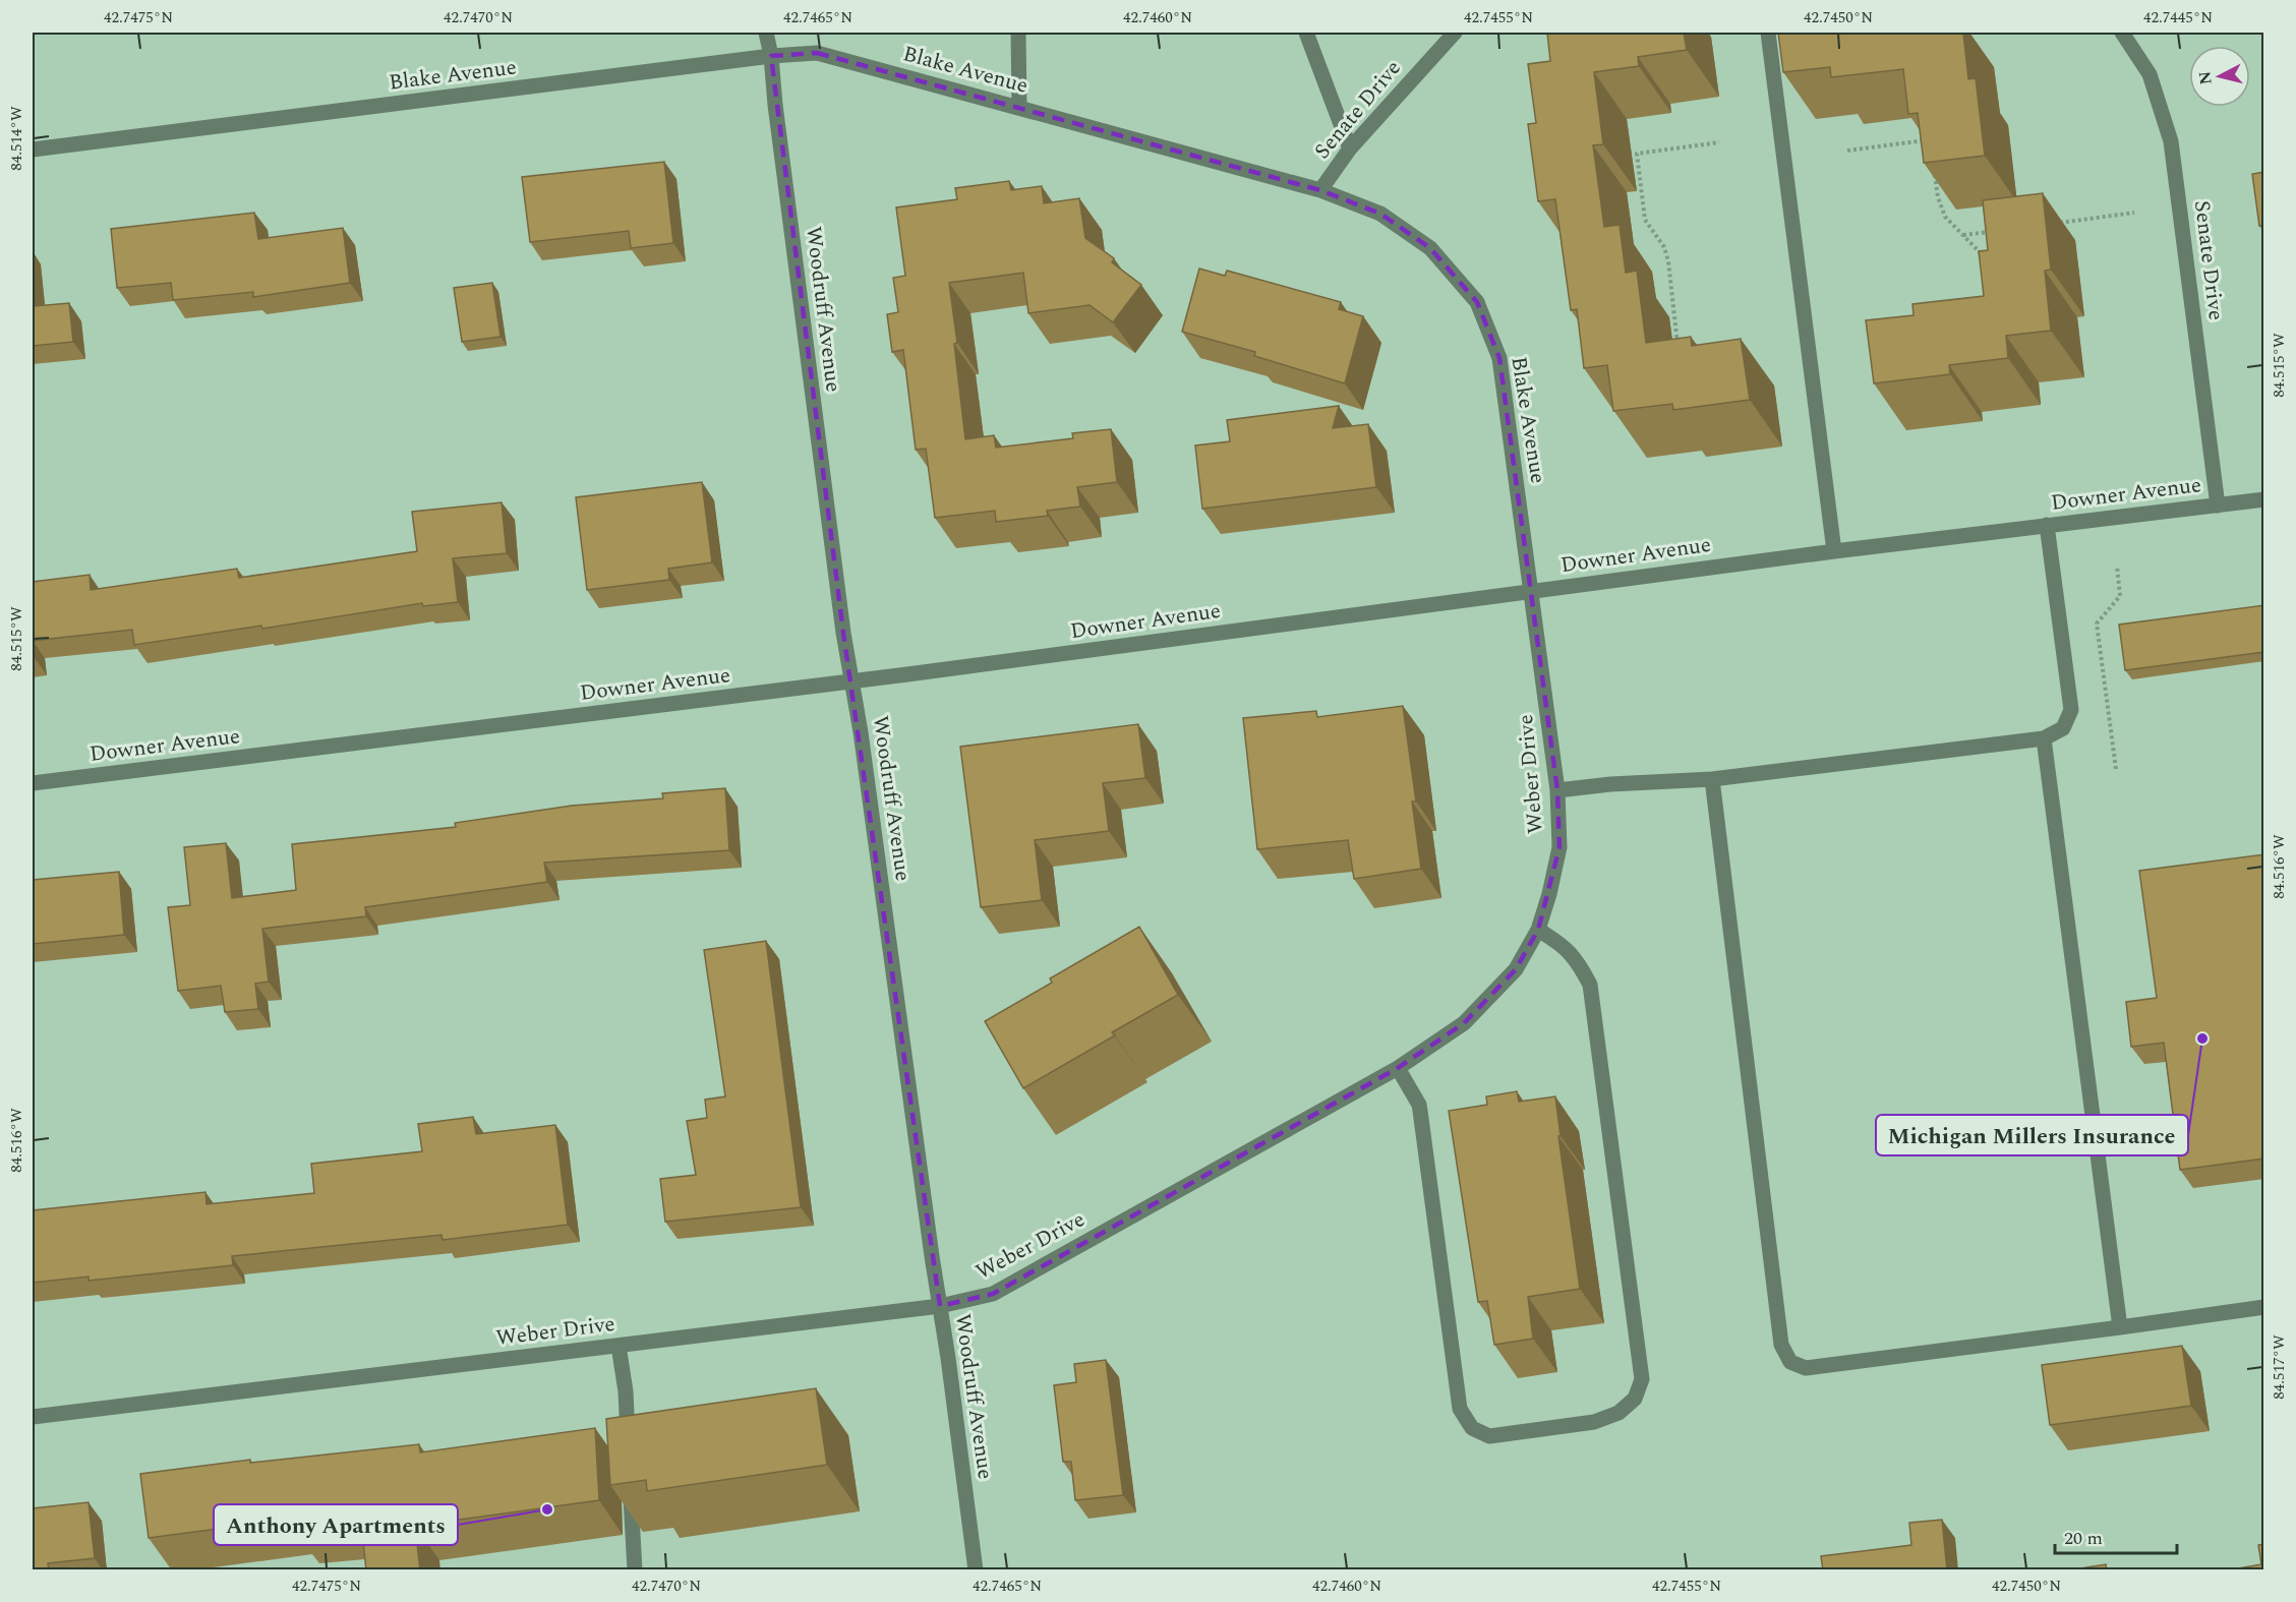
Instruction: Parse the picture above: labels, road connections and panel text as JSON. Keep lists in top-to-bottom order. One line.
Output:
{"streets":{"street":["Blake Avenue","Senate Drive","Woodruff Avenue","Downer Avenue","Weber Drive"]},"crossings":[["Blake Avenue","Senate Drive"],["Blake Avenue","Woodruff Avenue"],["Blake Avenue","Downer Avenue"],["Blake Avenue","Weber Drive"],["Senate Drive","Downer Avenue"],["Woodruff Avenue","Downer Avenue"],["Woodruff Avenue","Weber Drive"],["Downer Avenue","Weber Drive"]],"places":["Michigan Millers Insurance","Anthony Apartments"],"scale_bar":"20 m","north":"left","coordinates":["42.7475°N","42.7470°N","42.7465°N","42.7460°N","42.7455°N","42.7450°N","42.7445°N","84.514°W","84.515°W","84.516°W","84.517°W"]}
